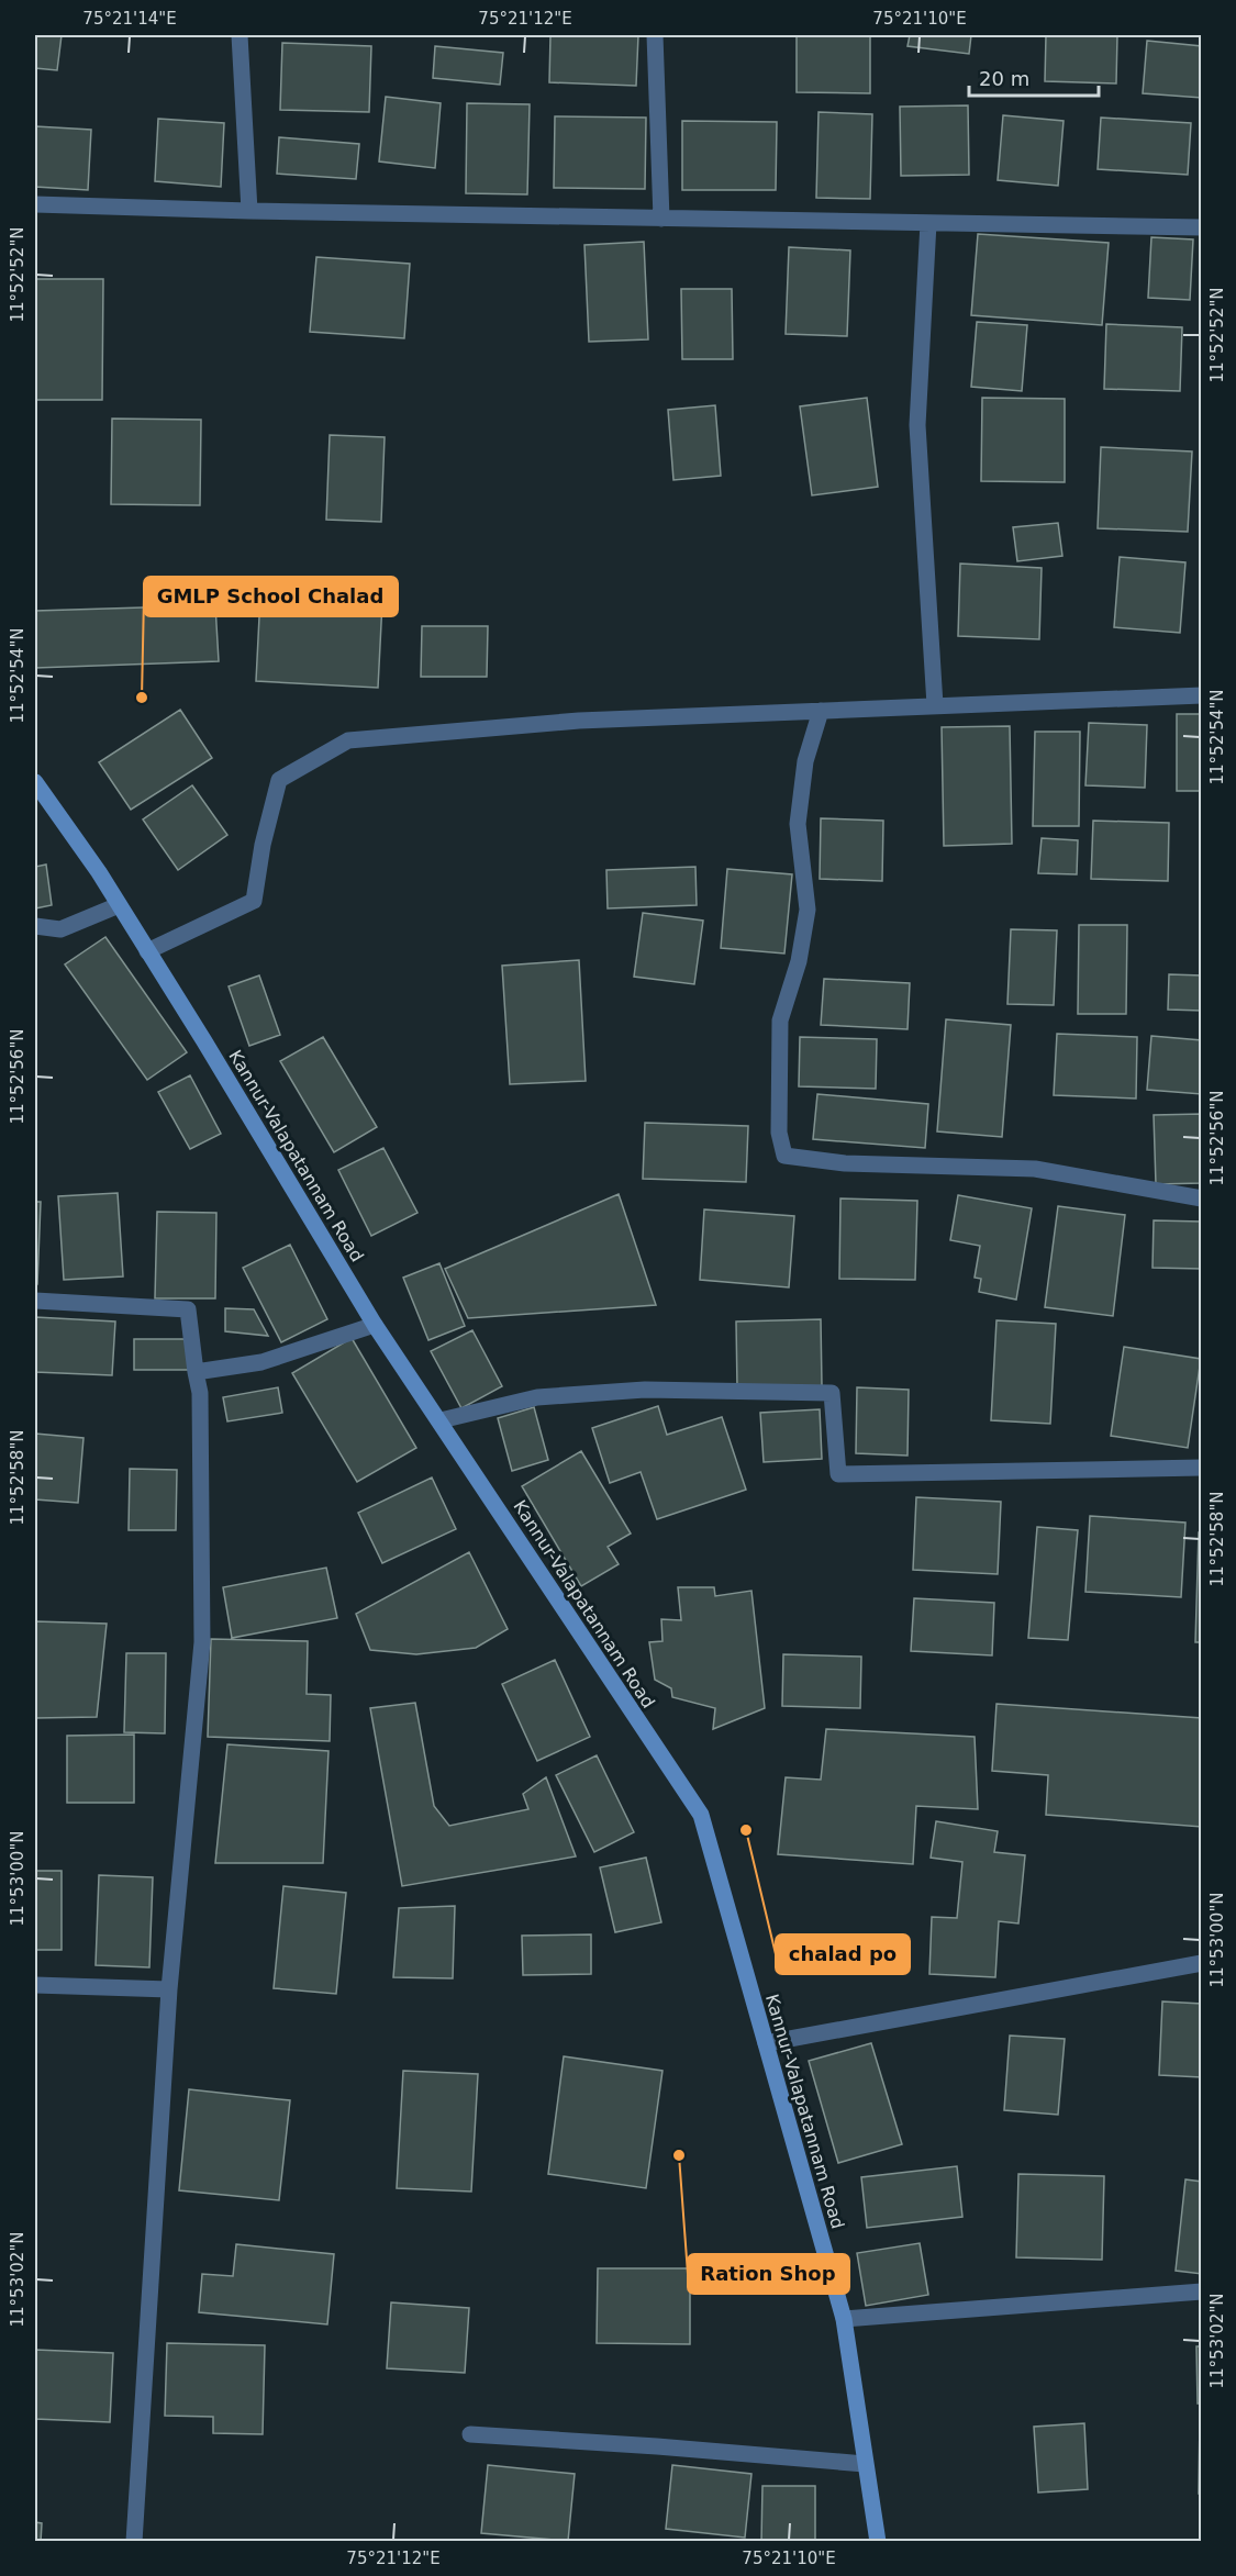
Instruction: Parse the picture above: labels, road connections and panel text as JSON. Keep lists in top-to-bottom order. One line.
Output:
{"streets":{"main road":["Kannur-Valapatannam Road"]},"places":["GMLP School Chalad","chalad po","Ration Shop"],"scale_bar":"20 m","coordinates":["75°21'14\"E","75°21'12\"E","75°21'10\"E","11°52'52\"N","11°52'54\"N","11°52'56\"N","11°52'58\"N","11°53'00\"N","11°53'02\"N"]}
